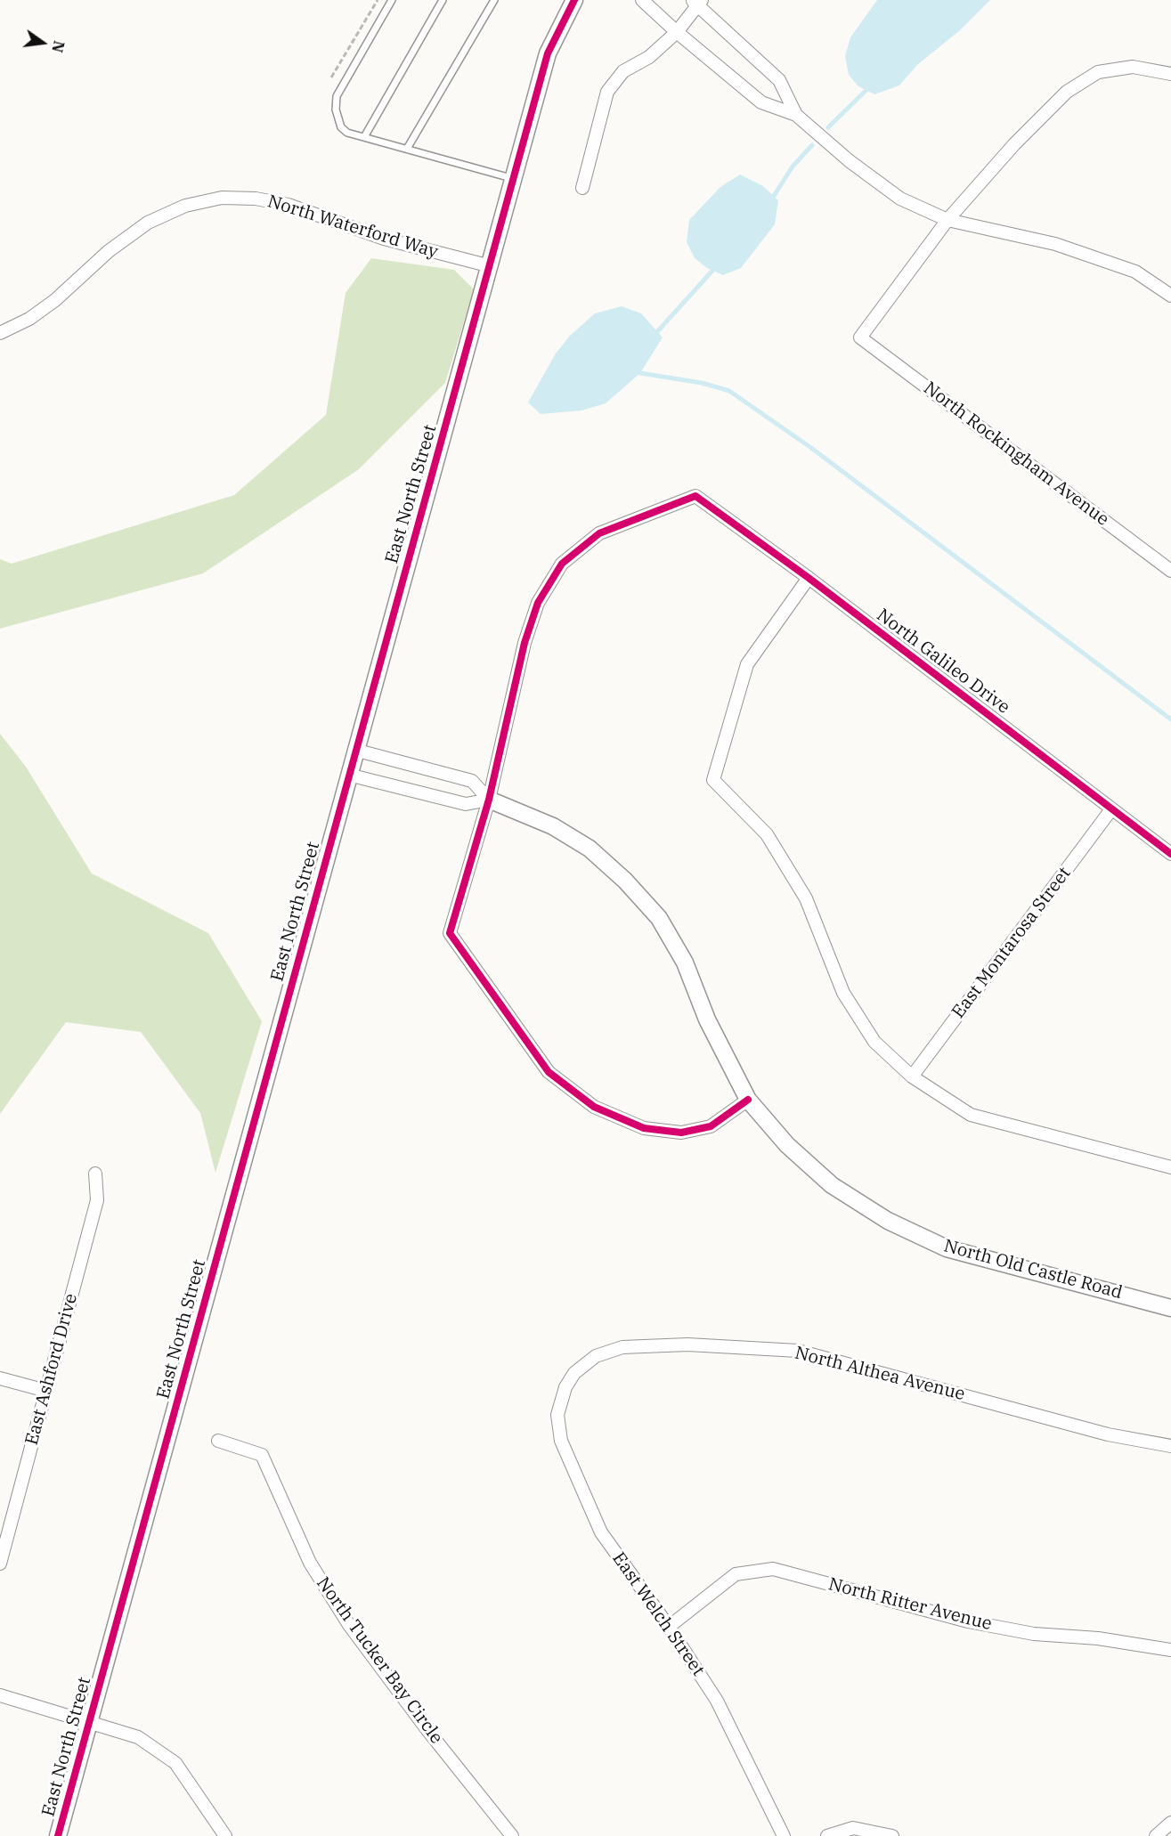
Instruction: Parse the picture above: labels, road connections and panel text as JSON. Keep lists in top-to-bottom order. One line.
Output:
{"streets":{"street":["North Waterford Way","North Rockingham Avenue","East North Street","North Galileo Drive","East Montarosa Street","North Old Castle Road","East Ashford Drive","North Althea Avenue","North Ritter Avenue","East Welch Street","North Tucker Bay Circle"]},"crossings":[["North Waterford Way","East North Street"],["North Galileo Drive","East Montarosa Street"],["North Galileo Drive","North Old Castle Road"],["North Althea Avenue","East Welch Street"],["North Ritter Avenue","East Welch Street"]],"north":"right"}
